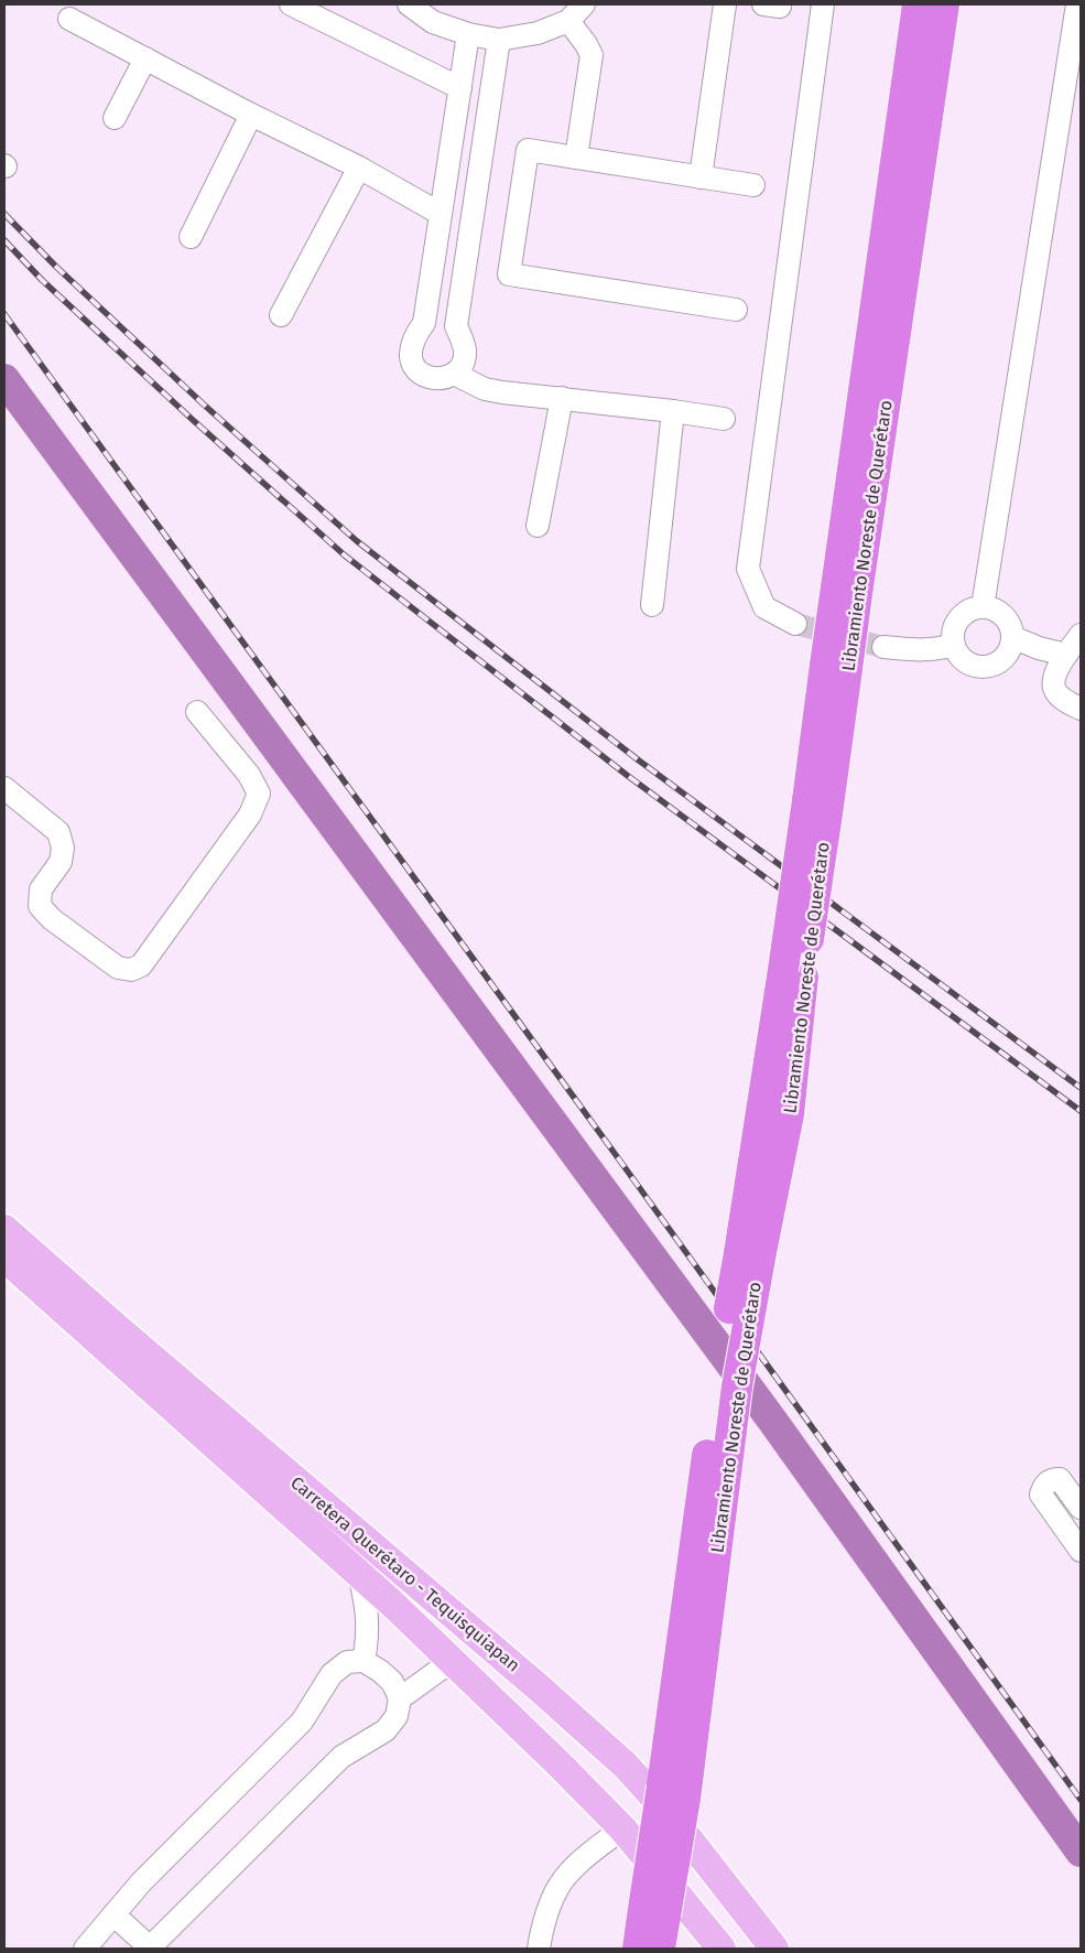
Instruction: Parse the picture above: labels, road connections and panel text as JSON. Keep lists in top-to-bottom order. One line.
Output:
{"streets":{"highway":["Libramiento Noreste de Querétaro"],"main road":["Carretera Querétaro - Tequisquiapan"]}}
